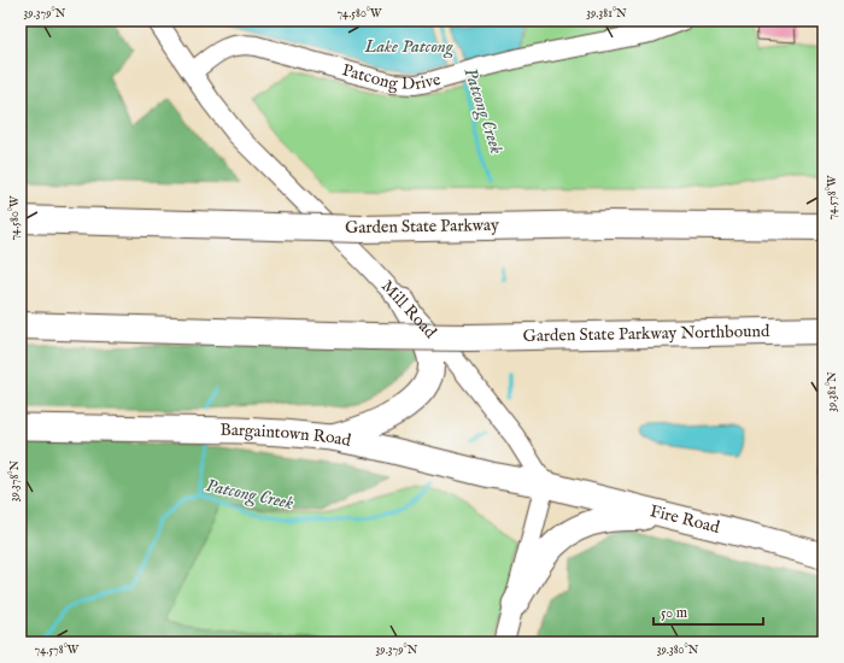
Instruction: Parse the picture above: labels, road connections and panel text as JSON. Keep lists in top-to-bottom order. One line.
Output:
{"streets":{"highway":["Garden State Parkway","Garden State Parkway Northbound"],"main road":["Bargaintown Road","Fire Road"],"street":["Patcong Drive","Mill Road"]},"crossings":[["Patcong Drive","Mill Road"],["Mill Road","Bargaintown Road"],["Mill Road","Fire Road"],["Bargaintown Road","Fire Road"]],"water":["Lake Patcong","Patcong Creek"],"scale_bar":"50 m","coordinates":["39.379°N","74.580°W","39.381°N","74.578°W","39.378°N","39.380°N"]}
